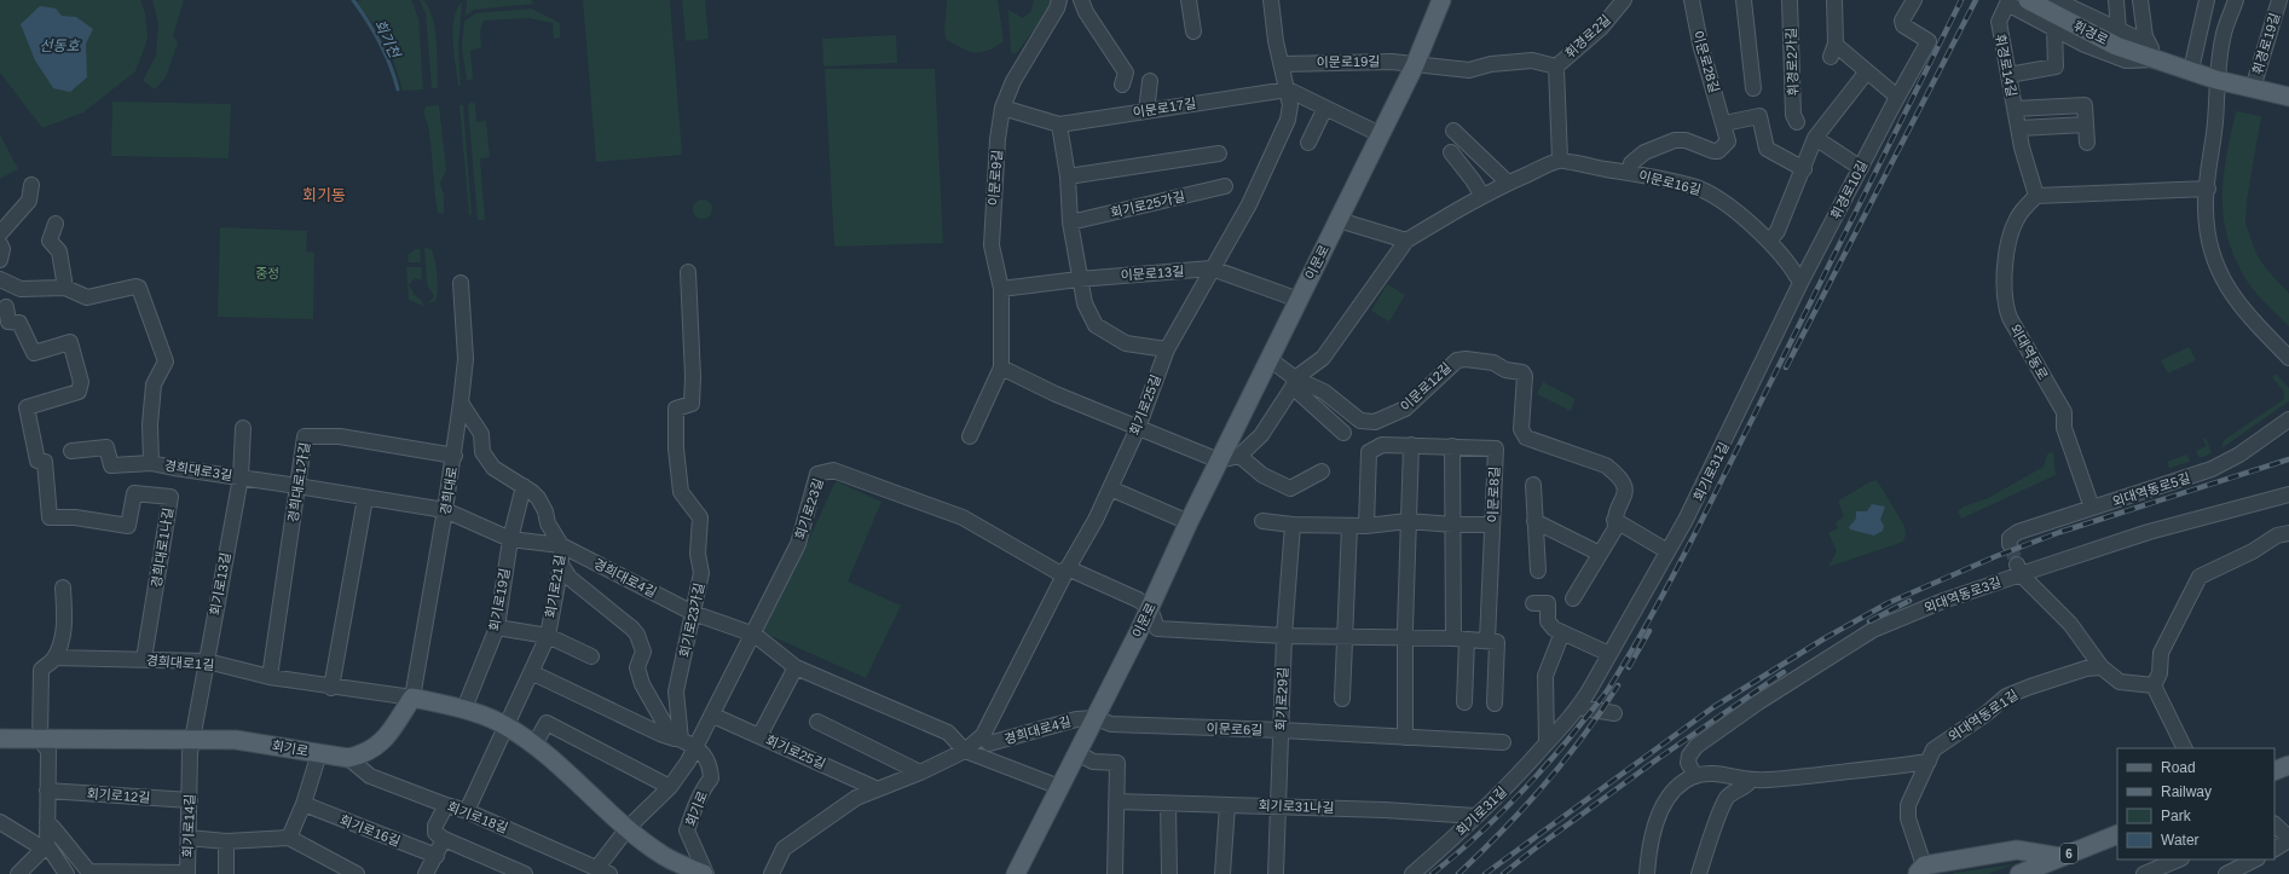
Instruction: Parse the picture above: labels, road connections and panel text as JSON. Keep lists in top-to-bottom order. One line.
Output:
{"streets":{"main road":["휘경로","이문로","회기로","6"],"street":["휘경로2길","휘경로19길","이문로19길","이문로28길","휘경로2가길","휘경로14길","이문로17길","이문로9길","이문로16길","휘경로10길","회기로25가길","이문로13길","외대역동로","이문로12길","회기로25길","경희대로3길","회기로31길","경희대로1가길","외대역동로5길","경희대로","이문로8길","회기로23길","경희대로1나길","경희대로4길","회기로13길","회기로21길","외대역동로3길","회기로19길","회기로23가길","경희대로1길","회기로29길","외대역동로1길","이문로6길","회기로12길","회기로31나길","회기로18길","회기로14길","회기로16길"]},"crossings":[["휘경로","휘경로19길"],["휘경로","휘경로14길"],["휘경로2길","이문로16길"],["이문로19길","이문로"],["이문로19길","회기로25길"],["이문로28길","이문로16길"],["이문로17길","이문로9길"],["이문로17길","회기로25길"],["이문로9길","이문로13길"],["이문로16길","휘경로10길"],["이문로16길","회기로31길"],["휘경로10길","회기로31길"],["이문로","이문로13길"],["이문로","이문로12길"],["이문로","회기로23길"],["이문로","경희대로4길"],["이문로","이문로6길"],["이문로13길","회기로25길"],["외대역동로","외대역동로5길"],["회기로25길","회기로23길"],["회기로25길","경희대로4길"],["경희대로3길","경희대로1가길"],["경희대로3길","경희대로"],["경희대로3길","경희대로4길"],["경희대로3길","회기로13길"],["회기로31길","회기로31나길"],["경희대로1가길","경희대로"],["경희대로1가길","경희대로1길"],["경희대로","경희대로4길"],["경희대로","회기로21길"],["경희대로","경희대로1길"],["경희대로","회기로"],["회기로23길","경희대로4길"],["회기로23길","회기로"],["경희대로1나길","경희대로1길"],["경희대로4길","회기로21길"],["경희대로4길","회기로19길"],["경희대로4길","회기로23가길"],["경희대로4길","이문로6길"],["회기로13길","경희대로1길"],["회기로13길","회기로"],["회기로13길","회기로14길"],["회기로21길","회기로19길"],["회기로21길","회기로"],["회기로19길","회기로"],["경희대로1길","회기로"],["회기로29길","이문로6길"],["회기로29길","회기로31나길"],["회기로","회기로18길"],["회기로","회기로14길"],["회기로12길","회기로14길"]],"districts":["회기동"],"water":["회기천","선동호"],"parks":["중정"],"legend":["Road","Railway","Park","Water"]}
